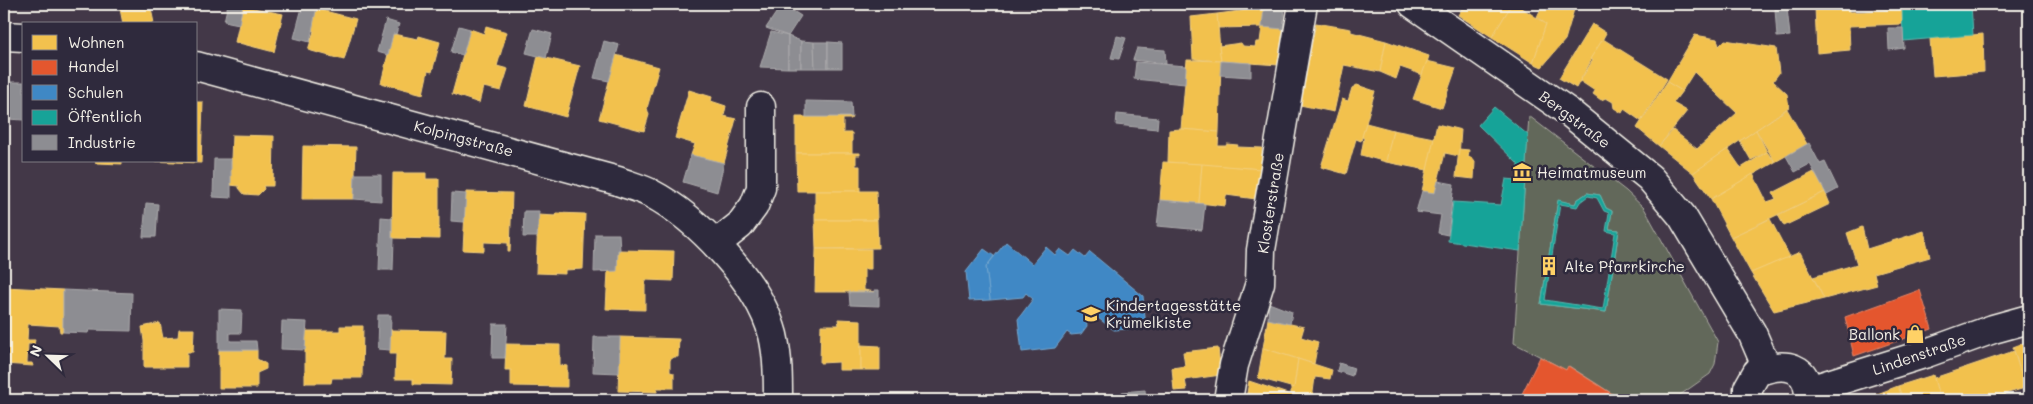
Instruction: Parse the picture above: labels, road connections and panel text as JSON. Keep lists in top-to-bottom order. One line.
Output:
{"streets":{"street":["Bergstraße","Kolpingstraße","Klosterstraße","Lindenstraße"]},"places":{"museum":["Heimatmuseum"],"building":["Alte Pfarrkirche"],"school or university":["Kindertagesstätte Krümelkiste"],"shop":["Ballonk"]},"legend":["Wohnen","Handel","Schulen","Öffentlich","Industrie"],"north":"top left"}
